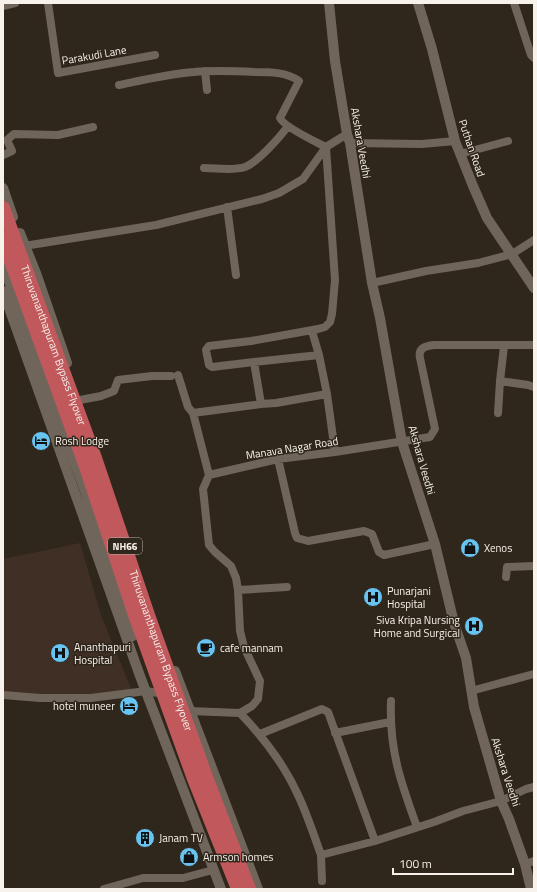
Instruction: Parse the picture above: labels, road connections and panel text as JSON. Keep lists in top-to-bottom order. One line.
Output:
{"streets":{"highway":["Thiruvananthapuram Bypass Flyover","NH66"],"street":["Parakudi Lane","Akshara Veedhi","Puthan Road","Manava Nagar Road"]},"crossings":[["Akshara Veedhi","Manava Nagar Road"]],"places":{"hotel":["Rosh Lodge","hotel muneer"],"shop":["Xenos","Armson homes"],"hospital":["Punarjani Hospital","Siva Kripa Nursing Home and Surgical","Ananthapuri Hospital"],"cafe":["cafe mannam"],"building":["Janam TV"]},"scale_bar":"100 m"}
